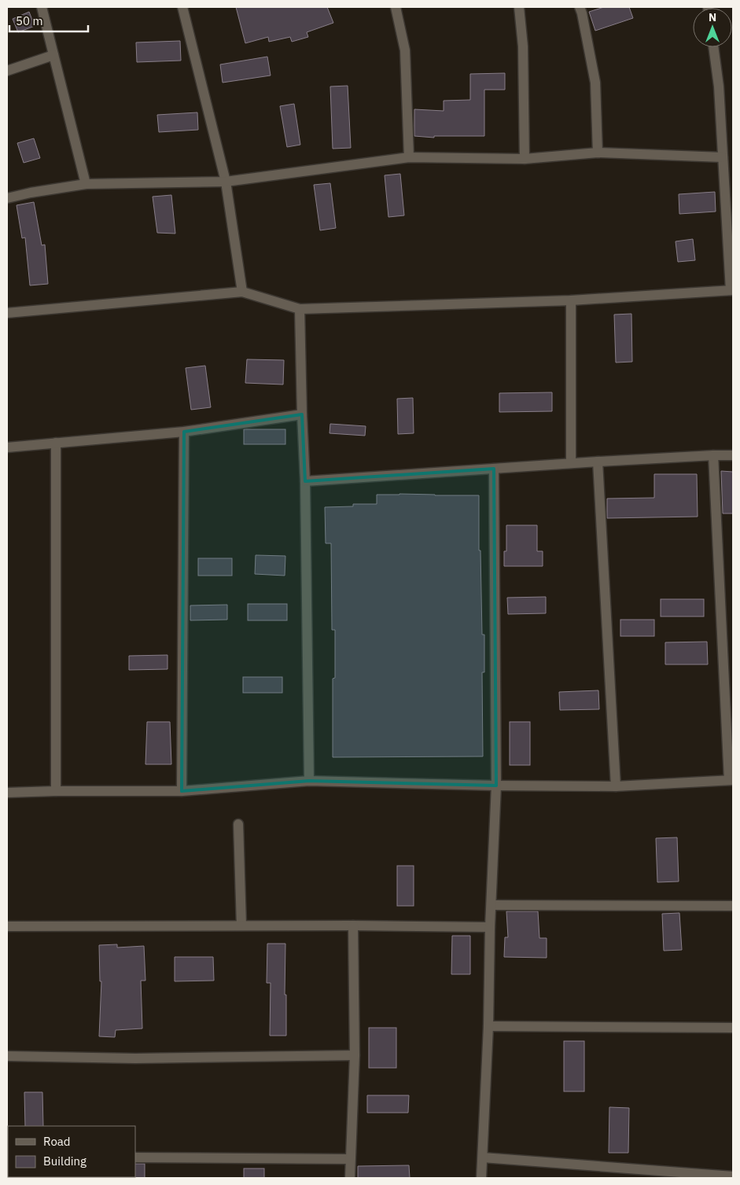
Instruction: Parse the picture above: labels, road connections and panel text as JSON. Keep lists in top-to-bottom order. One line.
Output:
{"legend":["Road","Building"],"scale_bar":"50 m","north":"top"}
